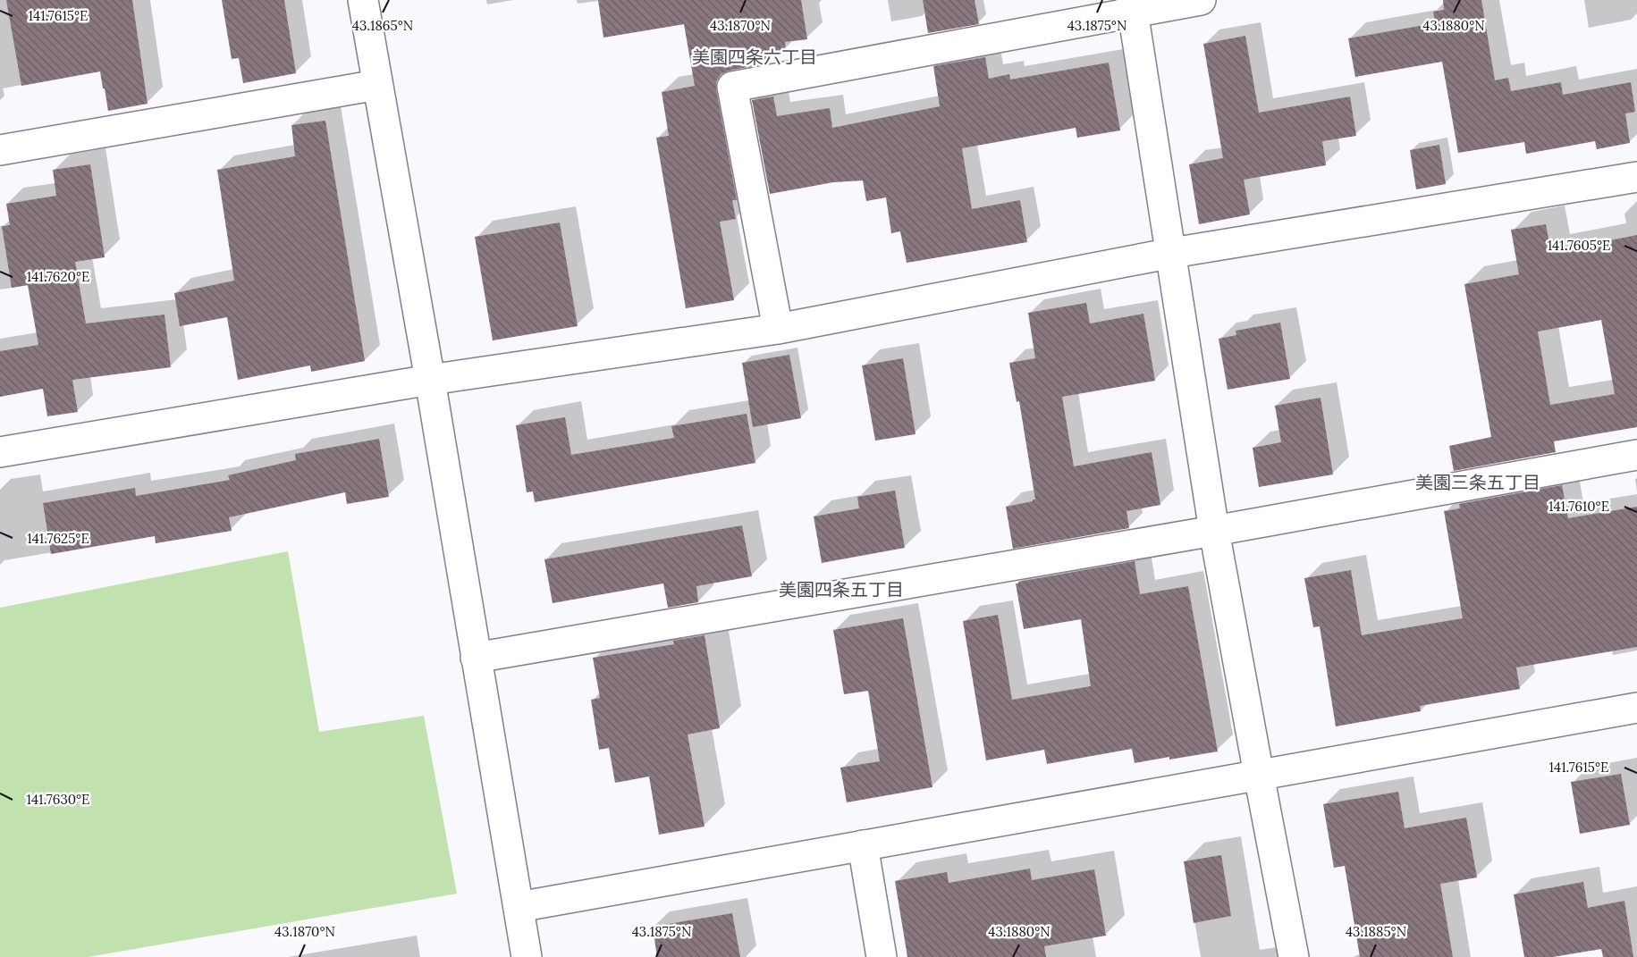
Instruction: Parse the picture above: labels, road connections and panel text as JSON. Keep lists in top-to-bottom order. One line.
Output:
{"districts":["美園四条六丁目","美園三条五丁目","美園四条五丁目"],"coordinates":["141.7615°E","43.1865°N","43.1870°N","43.1875°N","43.1880°N","141.7605°E","141.7620°E","141.7610°E","141.7625°E","141.7630°E","43.1885°N"]}
